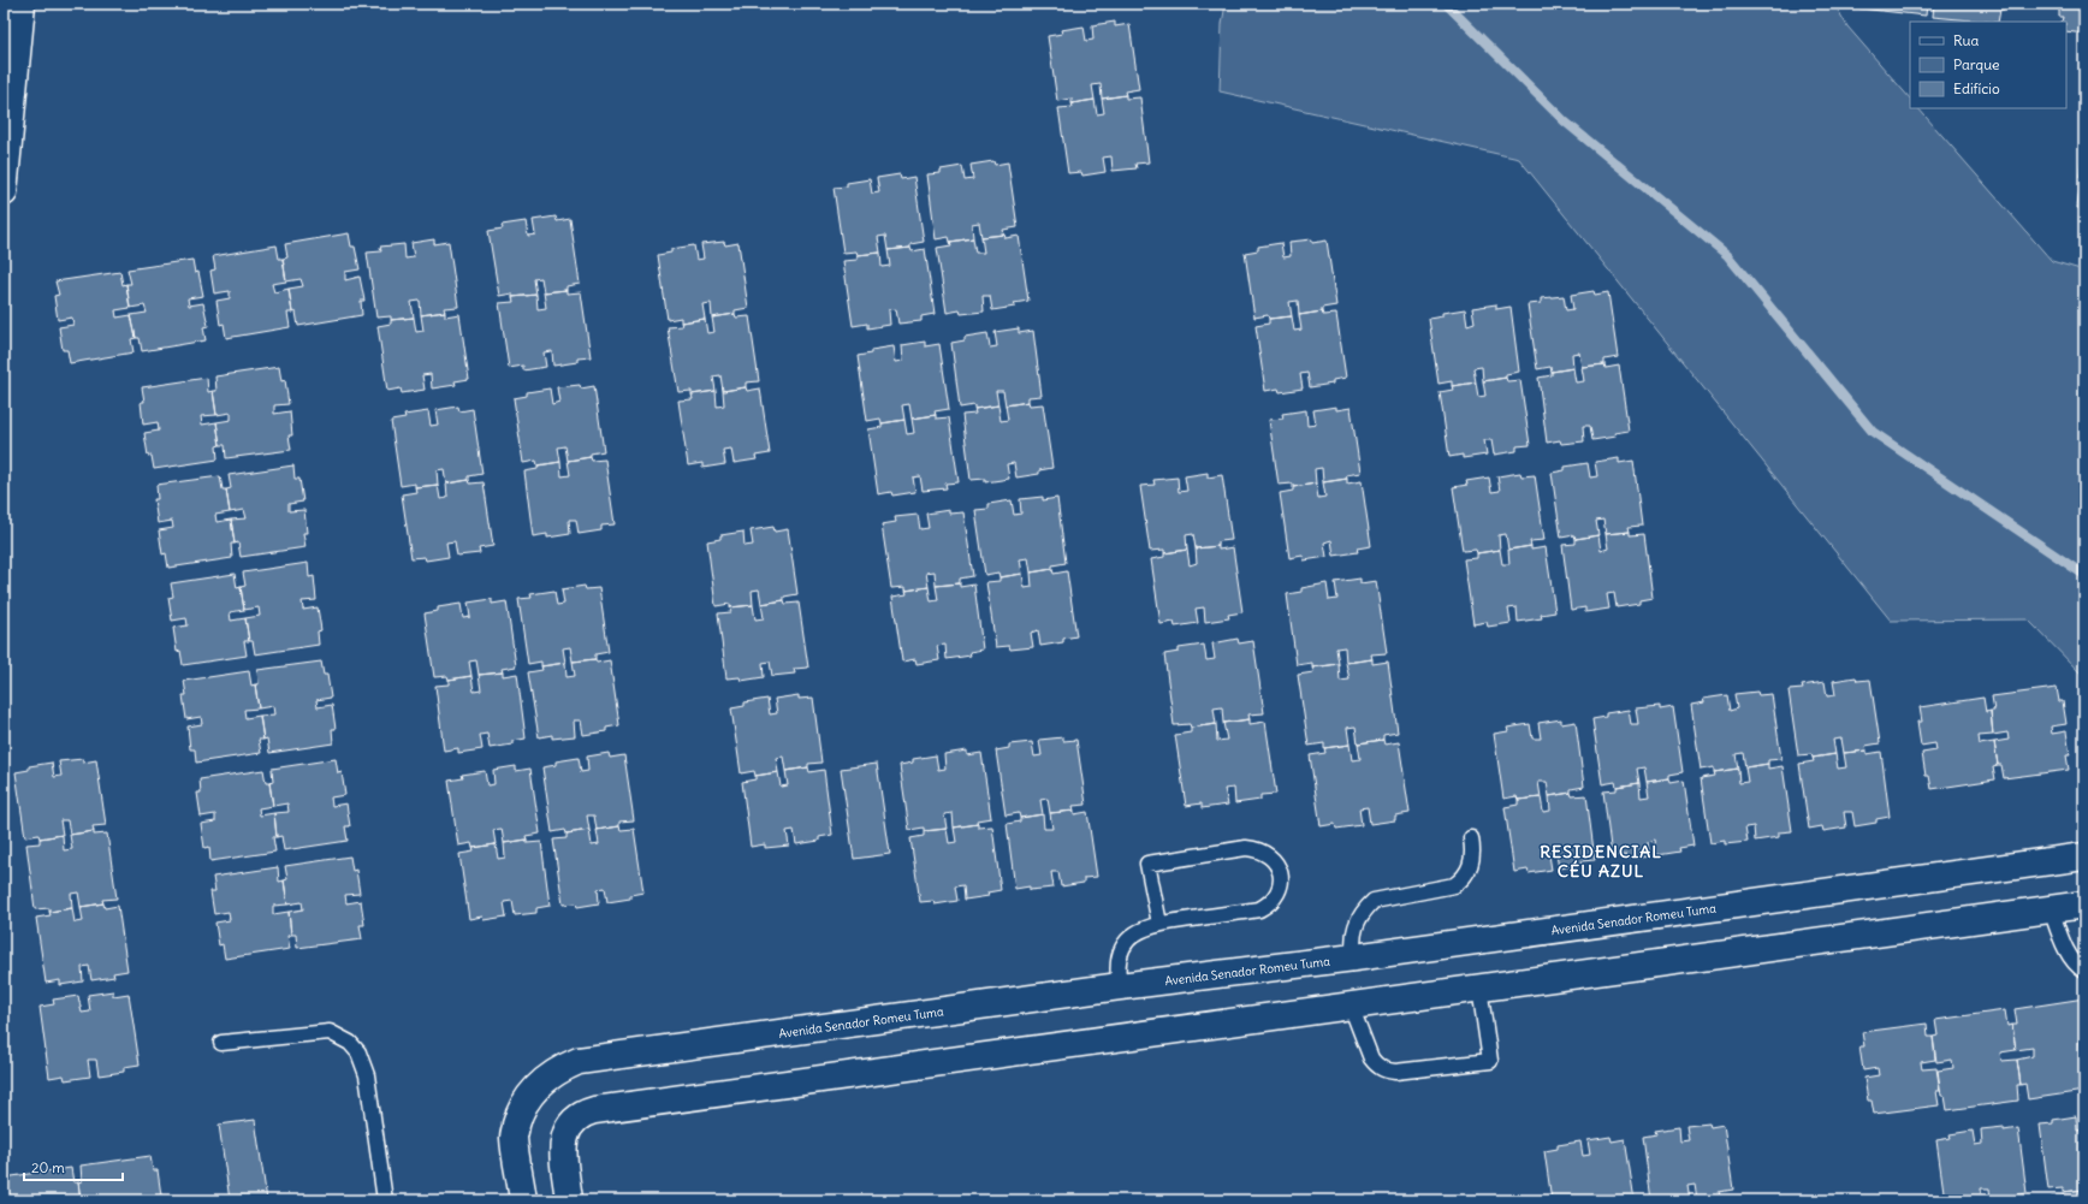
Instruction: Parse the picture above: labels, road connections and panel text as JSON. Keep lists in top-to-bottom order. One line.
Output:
{"streets":{"street":["Avenida Senador Romeu Tuma"]},"districts":["RESIDENCIAL CÉU AZUL"],"legend":["Rua","Parque","Edifício"],"scale_bar":"20 m"}
